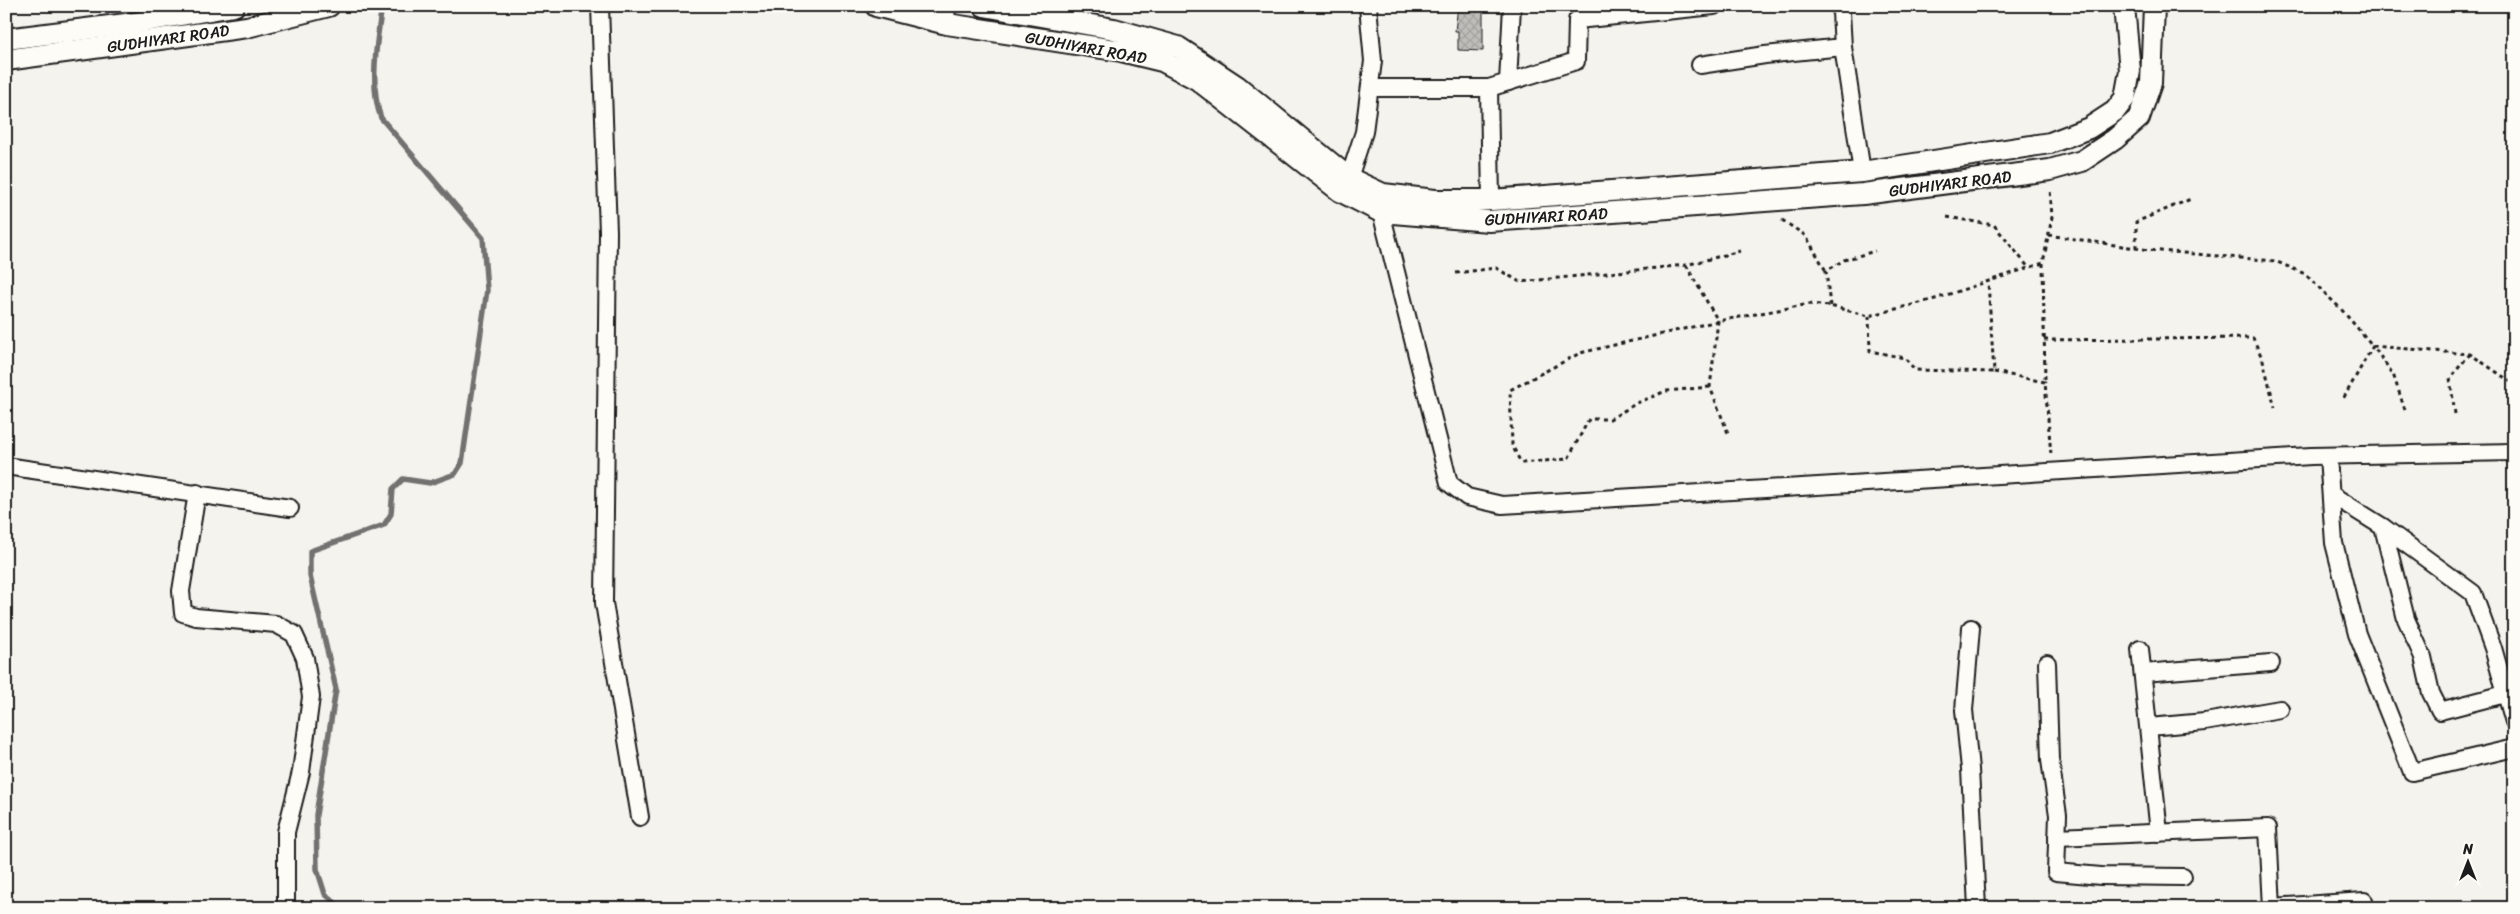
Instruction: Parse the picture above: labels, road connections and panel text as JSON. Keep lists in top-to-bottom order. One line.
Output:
{"streets":{"street":["GUDHIYARI ROAD"]},"north":"top"}
